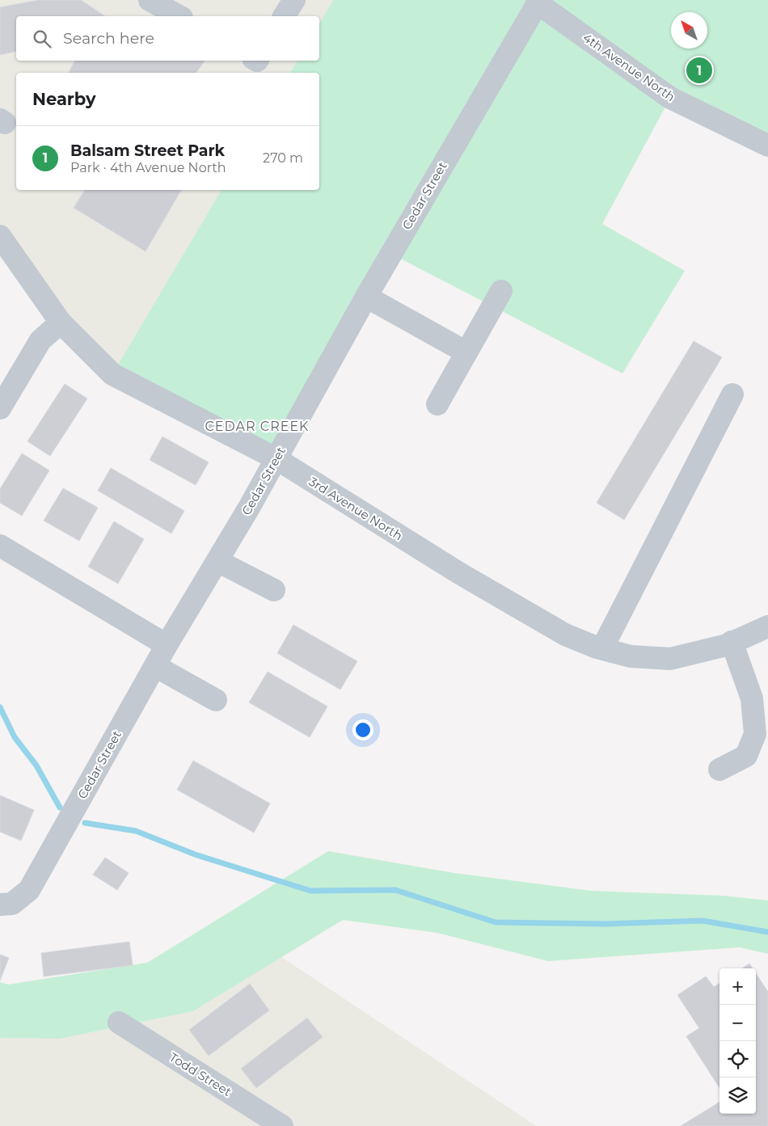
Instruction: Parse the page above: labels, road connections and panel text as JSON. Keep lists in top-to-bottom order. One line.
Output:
{"streets":{"street":["4th Avenue North","Cedar Street","3rd Avenue North","Todd Street"]},"crossings":[["4th Avenue North","Cedar Street"],["Cedar Street","3rd Avenue North"]],"districts":["CEDAR CREEK"],"north":"top left","page":{"search":"Search here","pins":"1","heading":"Nearby","list":[{"mark":"1","name":"Balsam Street Park","note":"Park · 4th Avenue North","value":"270 m"}],"map_buttons":["+","−"]}}
